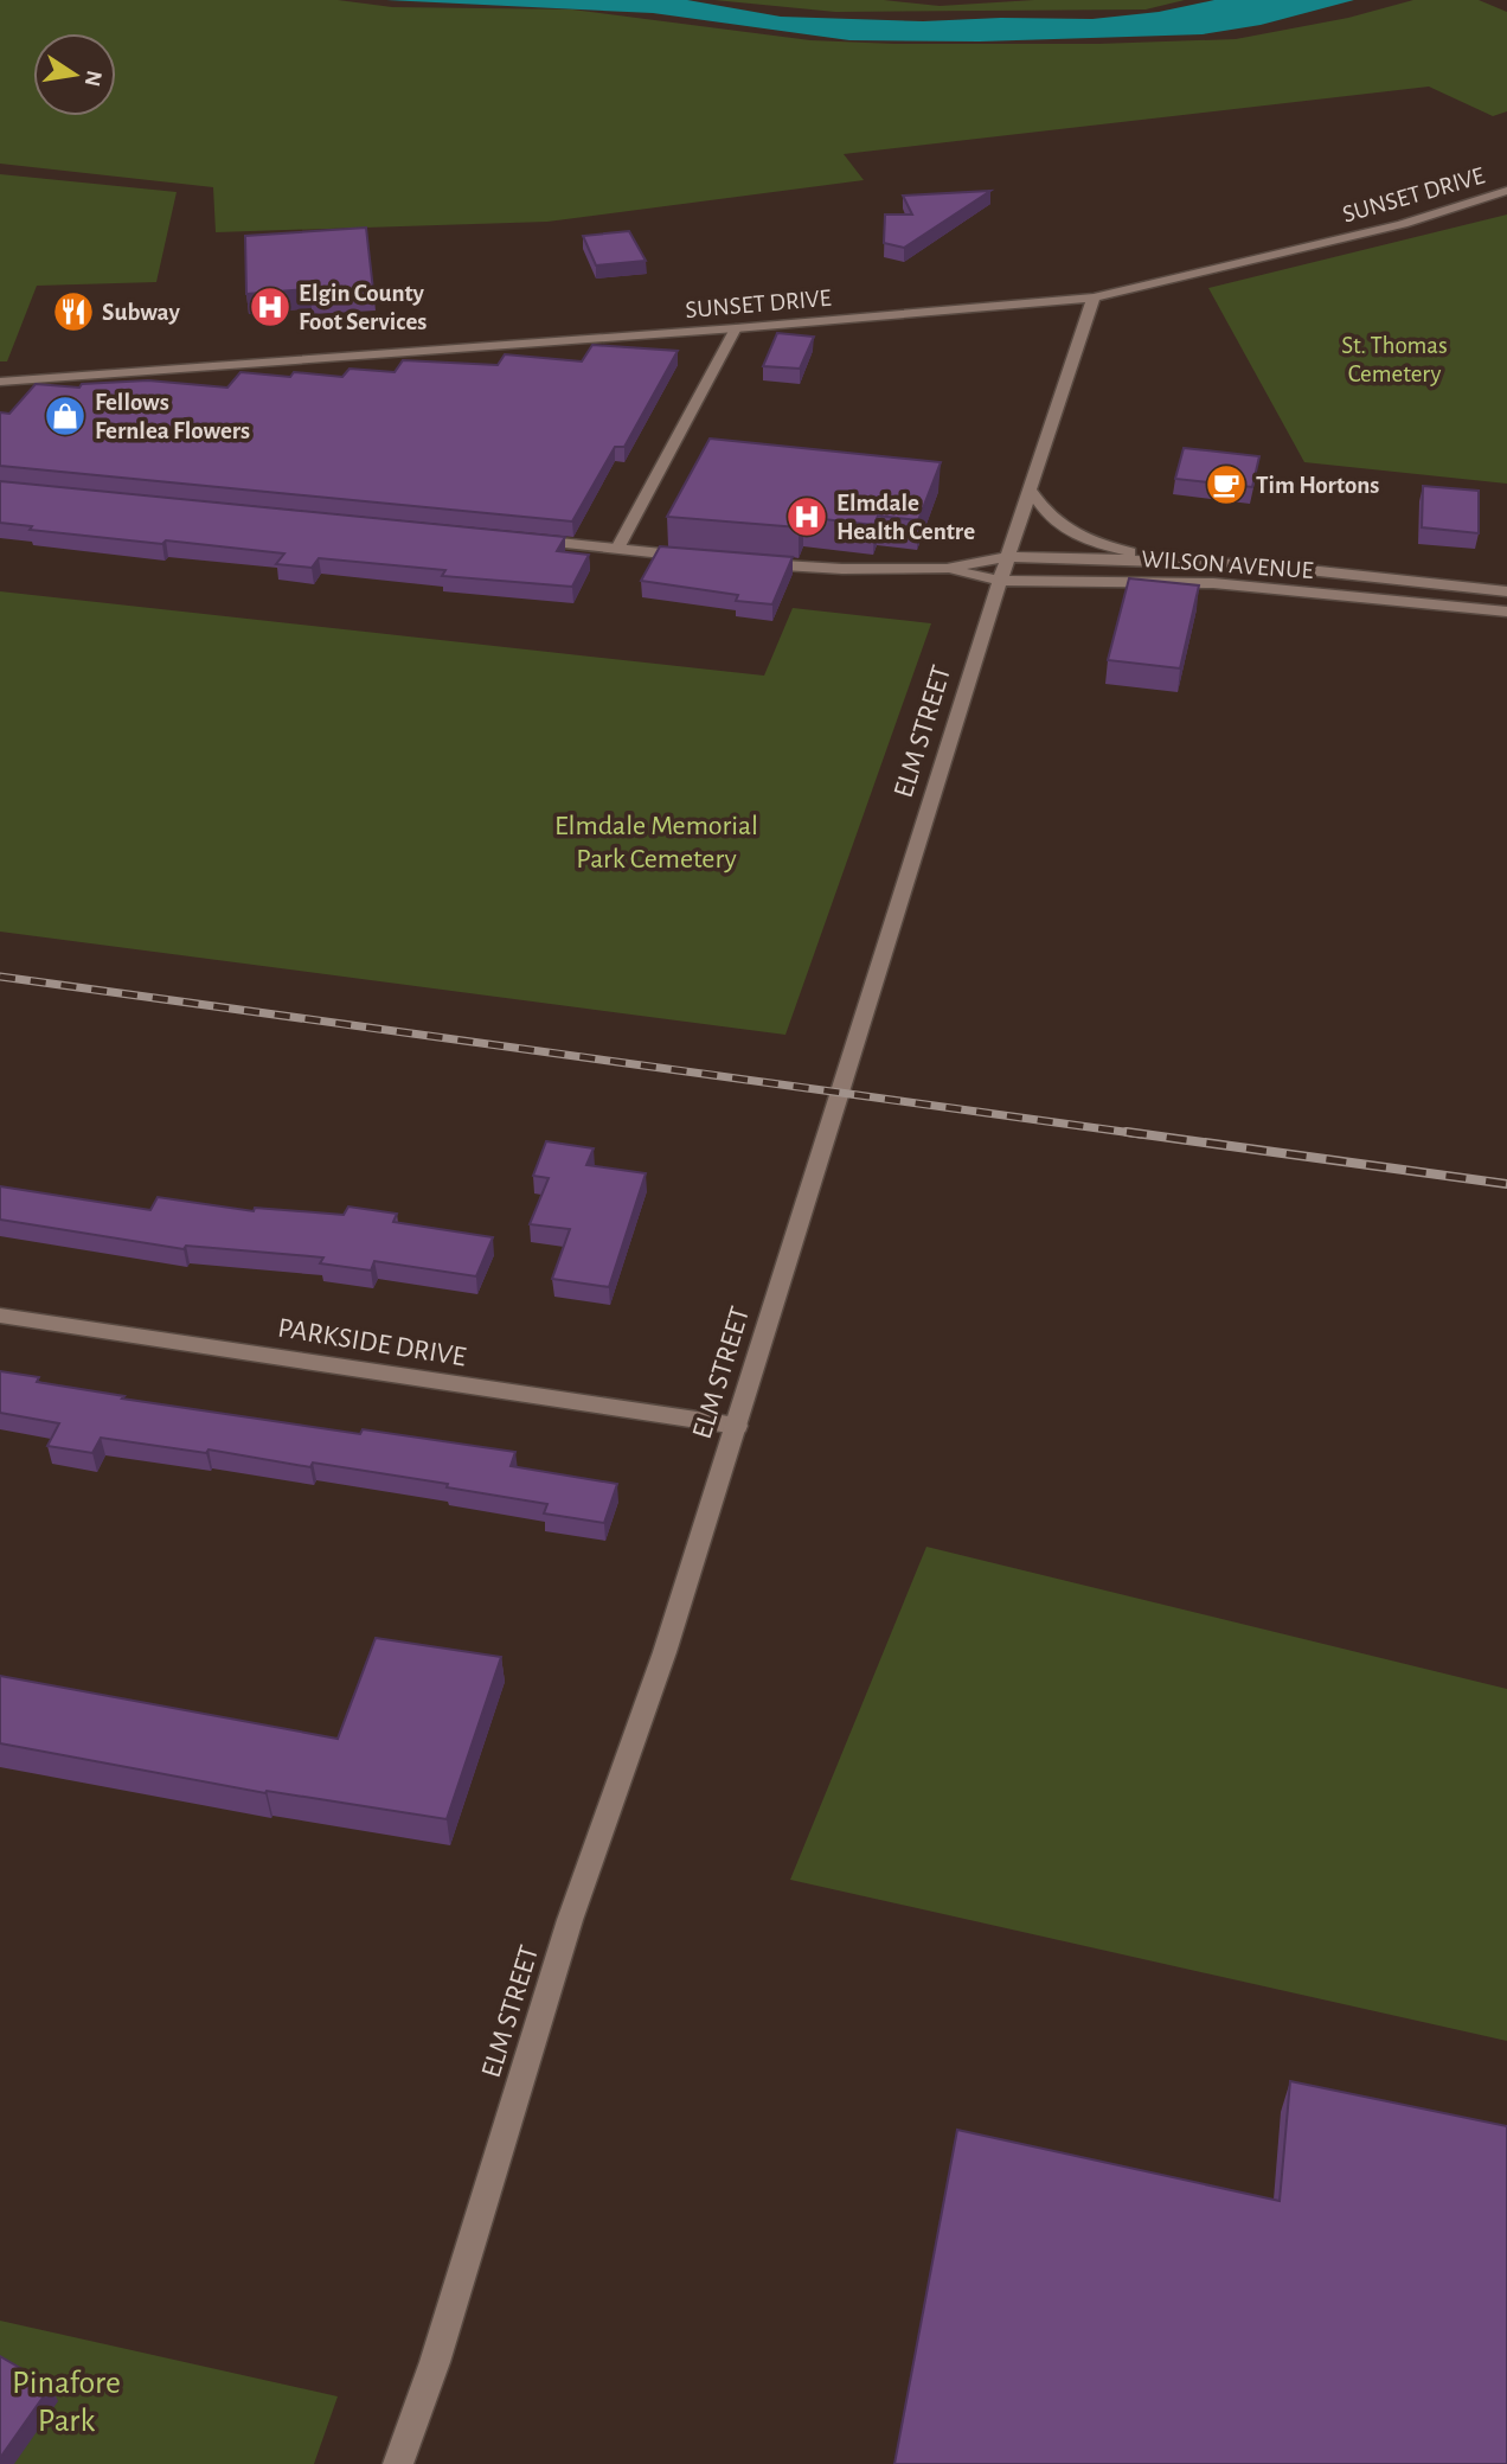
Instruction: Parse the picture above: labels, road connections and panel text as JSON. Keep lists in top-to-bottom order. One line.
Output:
{"streets":{"main road":["SUNSET DRIVE","WILSON AVENUE","ELM STREET","PARKSIDE DRIVE"]},"crossings":[["SUNSET DRIVE","ELM STREET"],["WILSON AVENUE","ELM STREET"],["ELM STREET","PARKSIDE DRIVE"]],"parks":["St. Thomas Cemetery","Elmdale Memorial Park Cemetery","Pinafore Park"],"places":{"hospital":["Elgin County Foot Services","Elmdale Health Centre"],"restaurant":["Subway"],"shop":["Fellows Fernlea Flowers"],"cafe":["Tim Hortons"]},"north":"right"}
